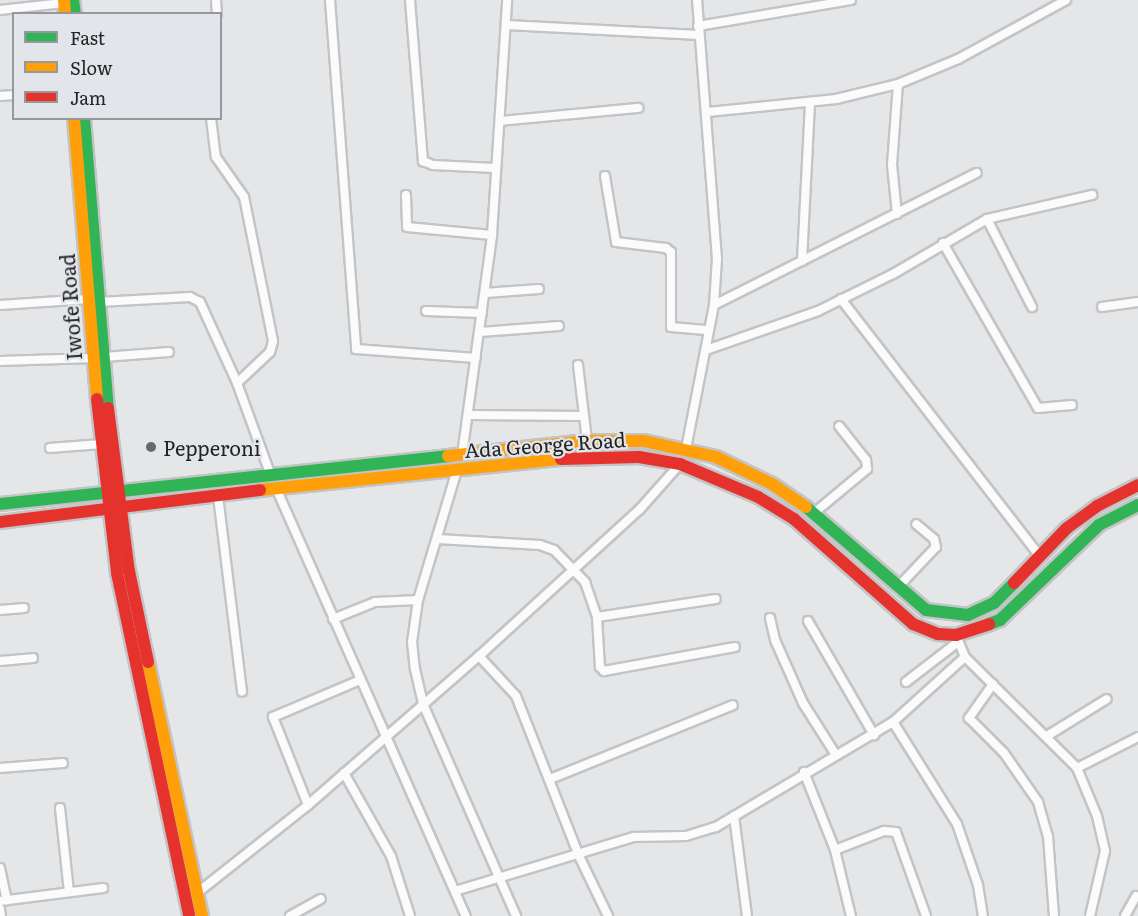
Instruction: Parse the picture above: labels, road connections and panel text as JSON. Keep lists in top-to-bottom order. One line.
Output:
{"streets":{"main road":["Iwofe Road","Ada George Road"]},"crossings":[["Iwofe Road","Ada George Road"]],"places":["Pepperoni"],"legend":["Fast","Slow","Jam"]}
